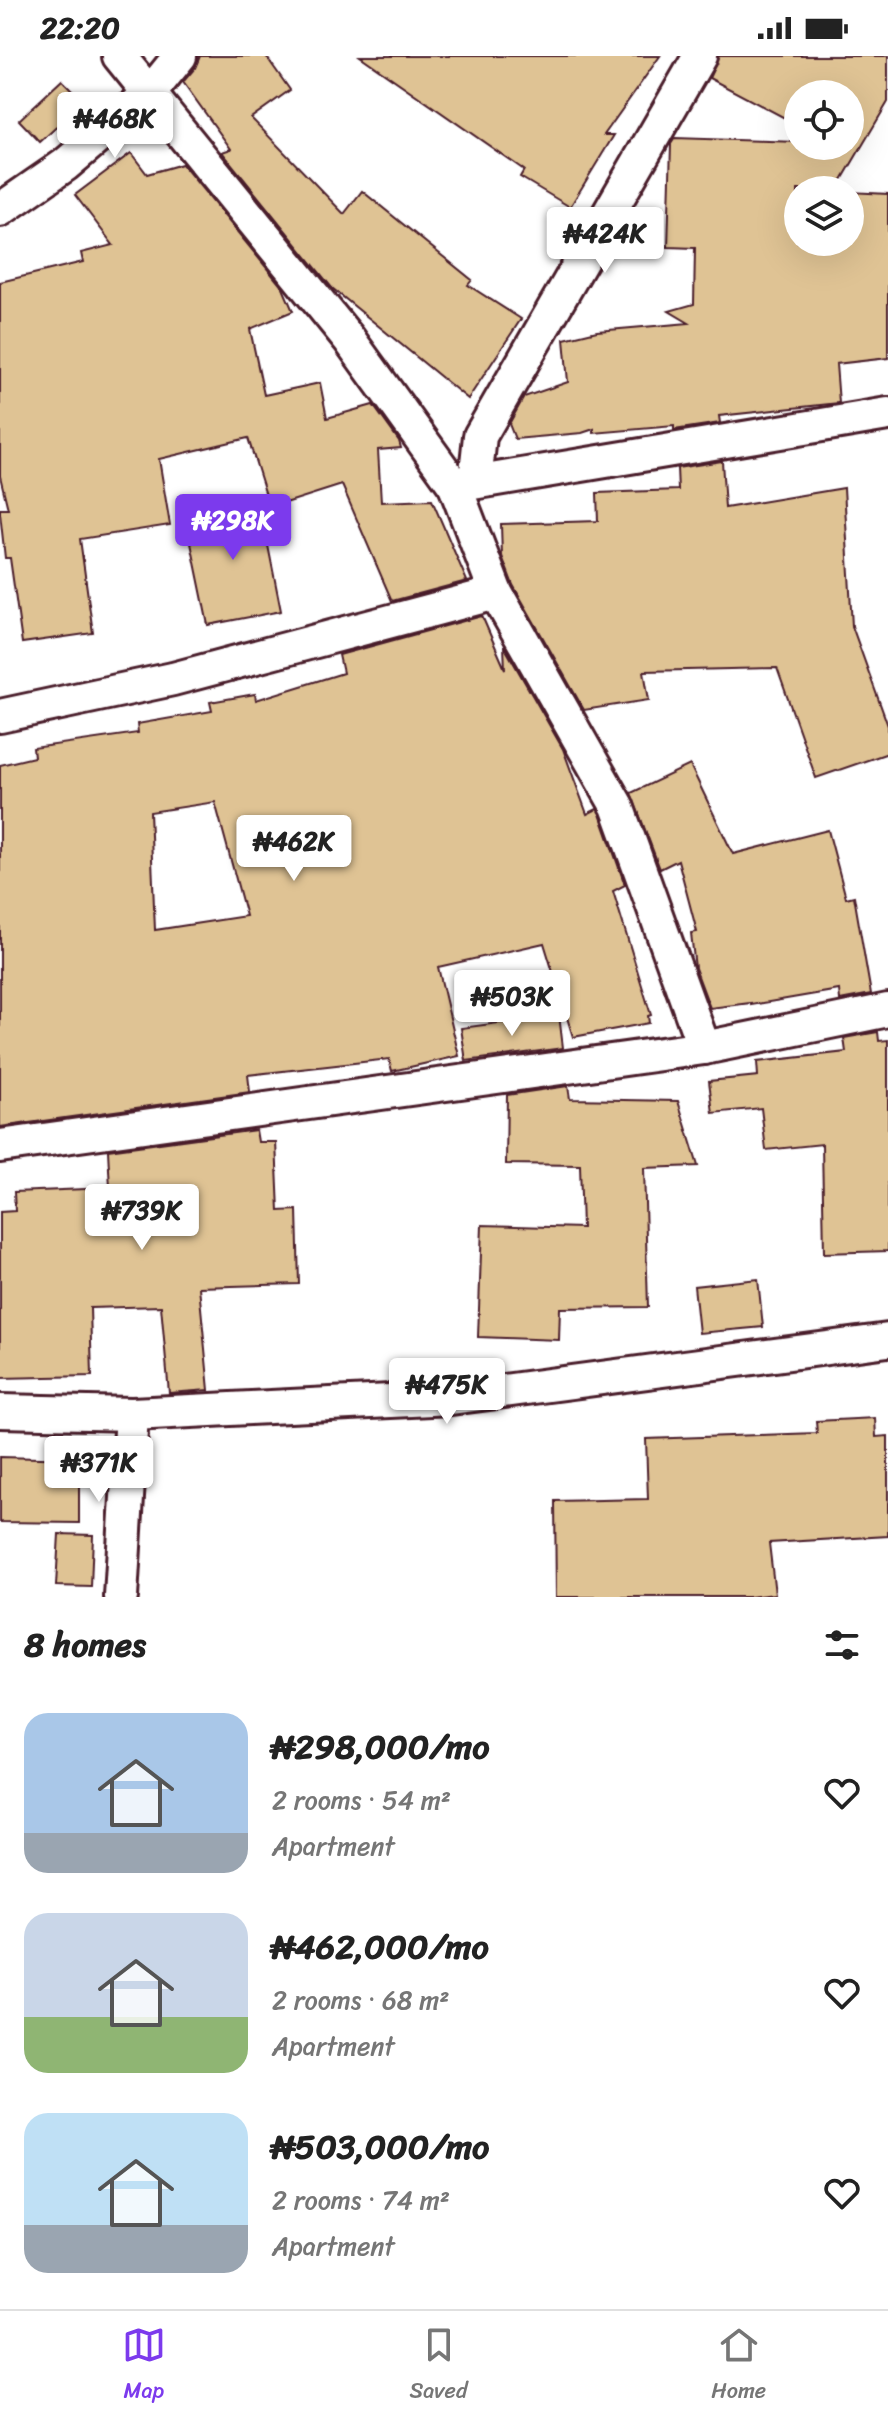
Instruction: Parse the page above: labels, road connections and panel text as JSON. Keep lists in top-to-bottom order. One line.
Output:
{"page":{"status":"22:20","price":["₦468K","₦424K","₦298K","₦462K","₦503K","₦739K","₦475K","₦371K"],"heading":"8 homes","list":[{"name":"₦298,000/mo","note":"2 rooms · 54 m² · Apartment"},{"name":"₦462,000/mo","note":"2 rooms · 68 m² · Apartment"},{"name":"₦503,000/mo","note":"2 rooms · 74 m² · Apartment"}],"tabs":["Map","Saved","Home"]}}
